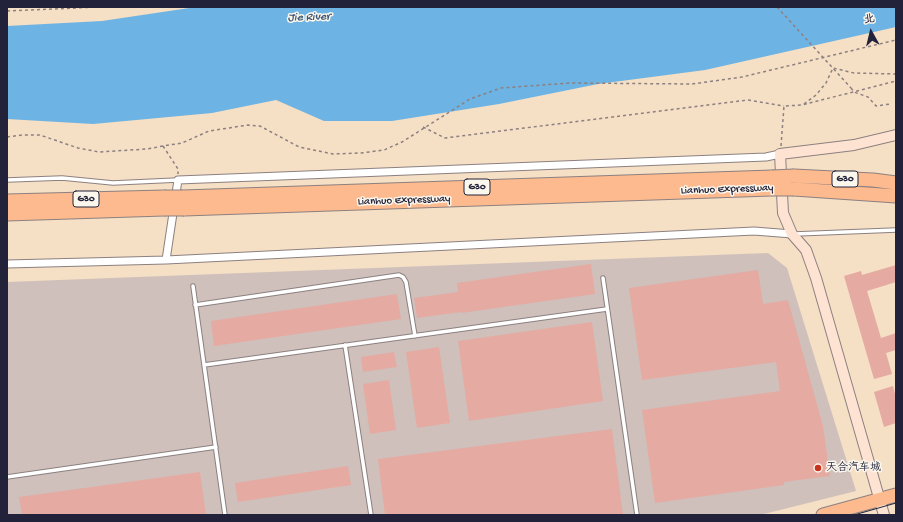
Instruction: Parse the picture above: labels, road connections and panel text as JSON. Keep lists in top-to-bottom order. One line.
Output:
{"streets":{"highway":["G30","Lianhuo Expressway"]},"water":["Jie River"],"places":["天合汽车城"],"north":"top"}
